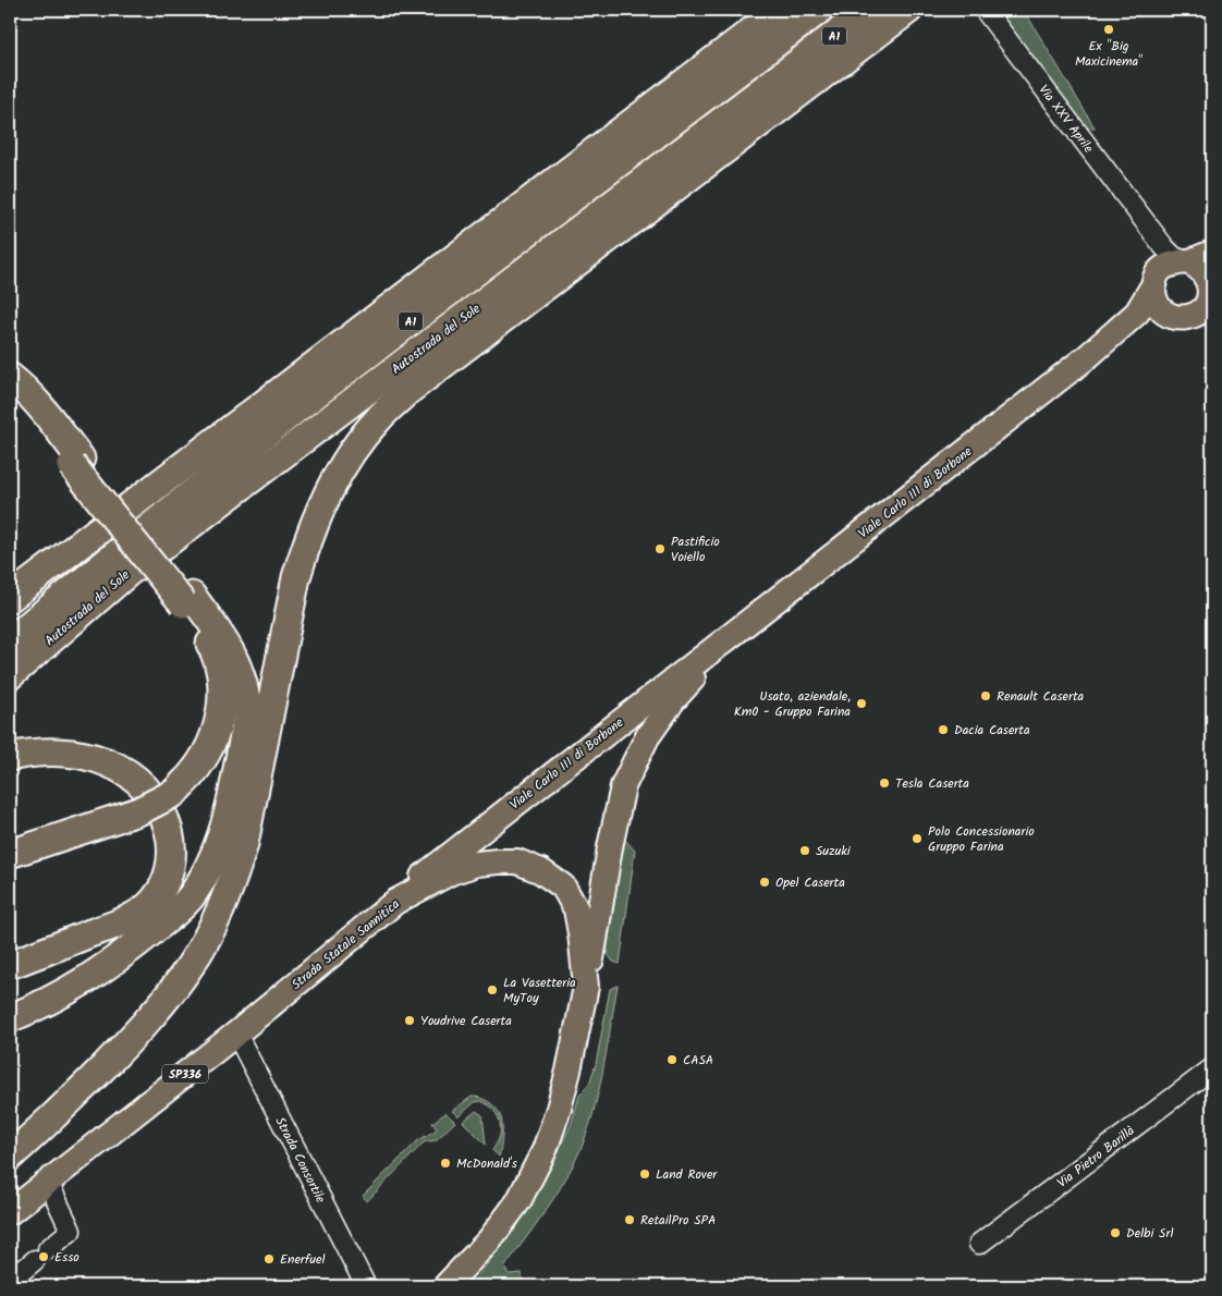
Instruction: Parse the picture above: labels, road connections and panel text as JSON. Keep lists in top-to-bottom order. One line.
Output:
{"streets":{"highway":["A1","Autostrada del Sole"],"main road":["Viale Carlo III di Borbone","Strada Statale Sannitica","SP336"],"street":["Via XXV Aprile","Via Pietro Barillà","Strada Consortile"]},"crossings":[["Via XXV Aprile","Viale Carlo III di Borbone"],["Viale Carlo III di Borbone","Strada Statale Sannitica"],["Strada Statale Sannitica","Strada Consortile"]],"places":["Ex \"Big Maxicinema\"","Pastificio Voiello","Renault Caserta","Usato, aziendale, Km0 - Gruppo Farina","Dacia Caserta","Tesla Caserta","Polo Concessionario Gruppo Farina","Suzuki","Opel Caserta","La Vasetteria MyToy","Youdrive Caserta","CASA","McDonald's","Land Rover","RetailPro SPA","Delbi Srl","Esso","Enerfuel"]}
